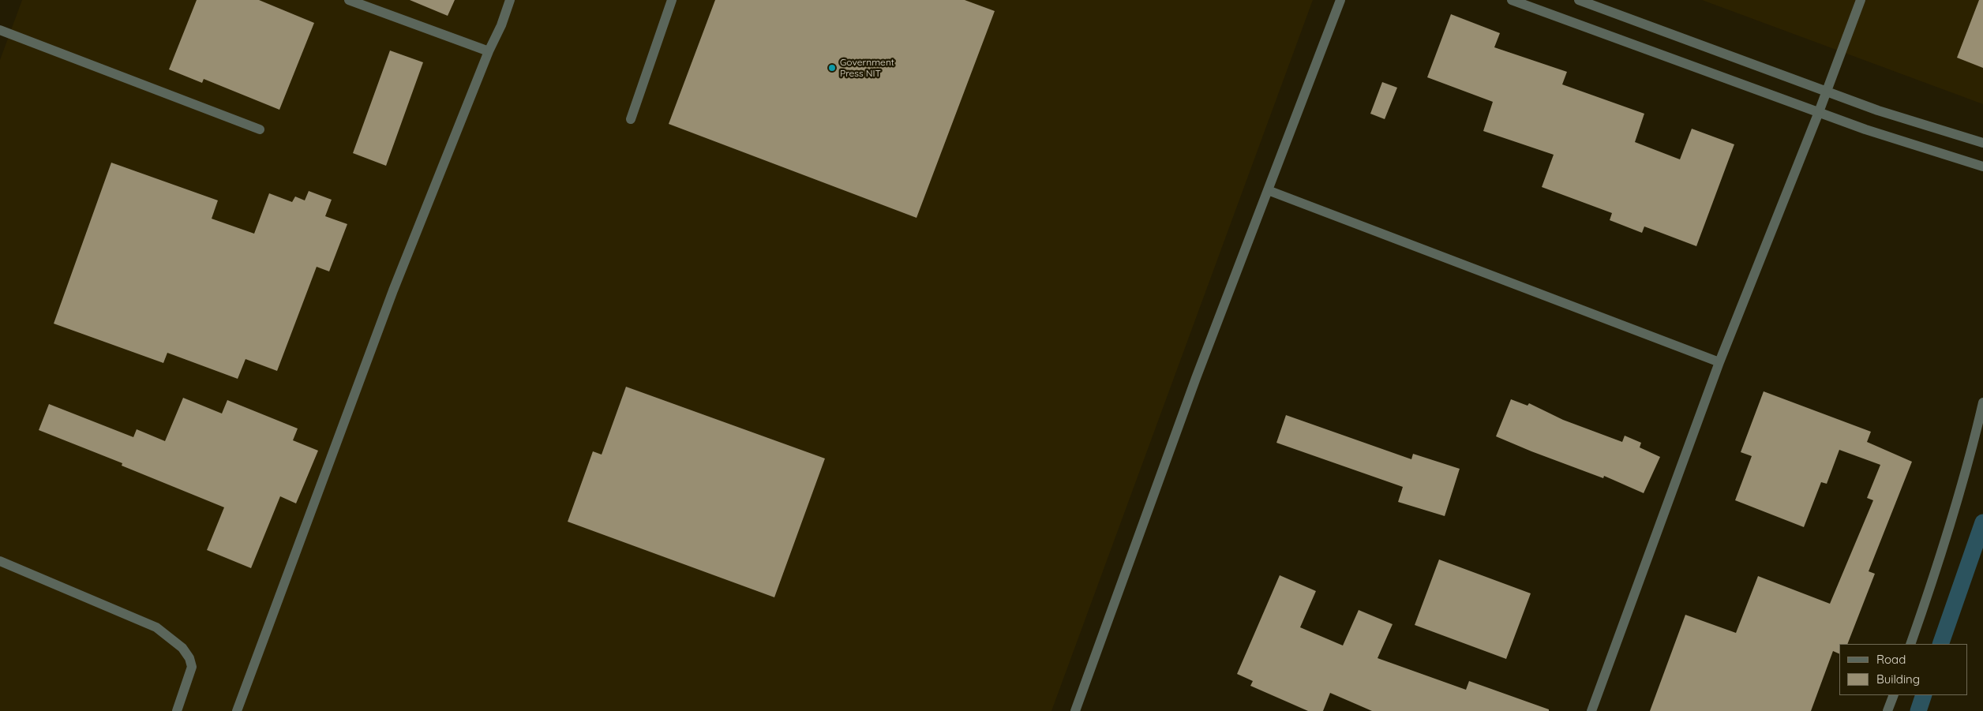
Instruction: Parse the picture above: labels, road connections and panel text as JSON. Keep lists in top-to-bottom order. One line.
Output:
{"places":["Government Press NIT"],"legend":["Road","Building"]}
